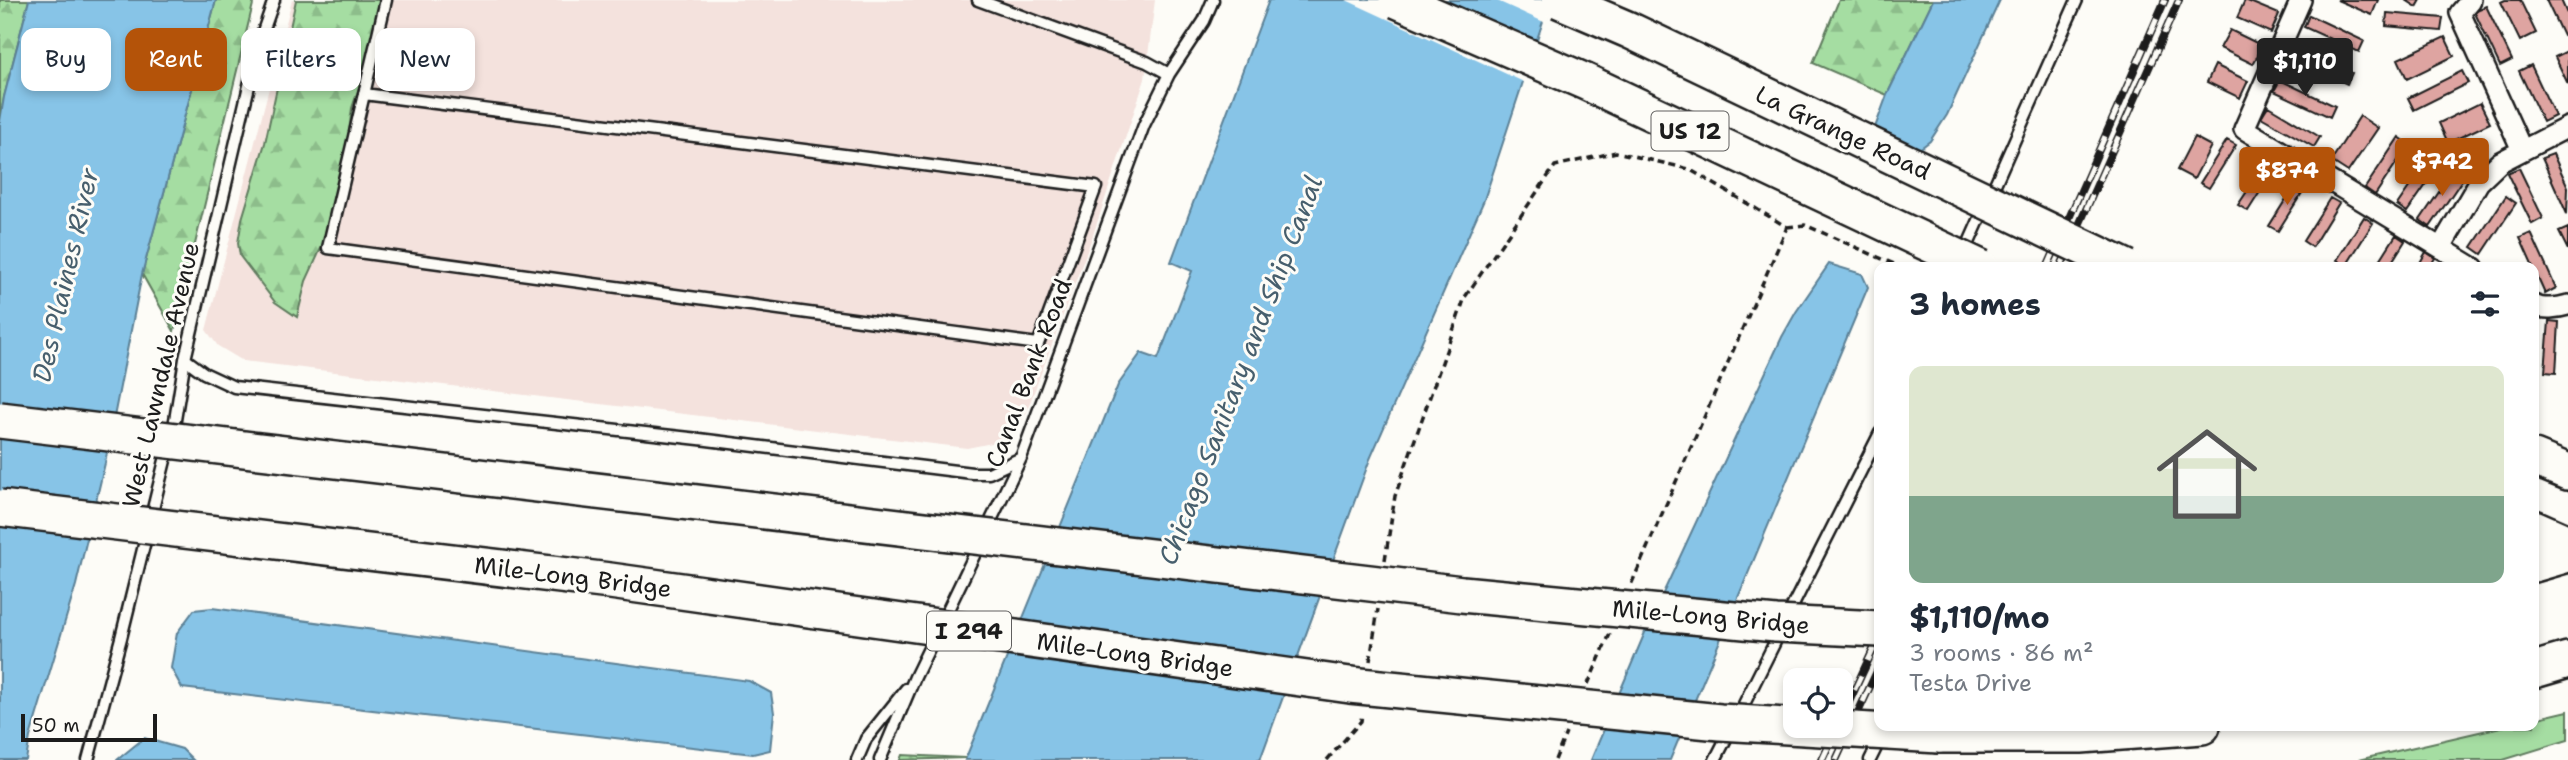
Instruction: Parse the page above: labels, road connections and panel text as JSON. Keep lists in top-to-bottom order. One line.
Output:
{"streets":{"highway":["US 12","La Grange Road","Mile-Long Bridge","I 294"],"lane":["Canal Bank Road","West Lawndale Avenue"]},"water":["Des Plaines River","Chicago Sanitary and Ship Canal"],"scale_bar":"50 m","page":{"chip":["Buy","Rent","Filters","New"],"price":["$1,110","$742","$874"],"heading":"3 homes","list":[{"name":"$1,110/mo","note":"3 rooms · 86 m² · Testa Drive"}],"scale":"50 m"}}
